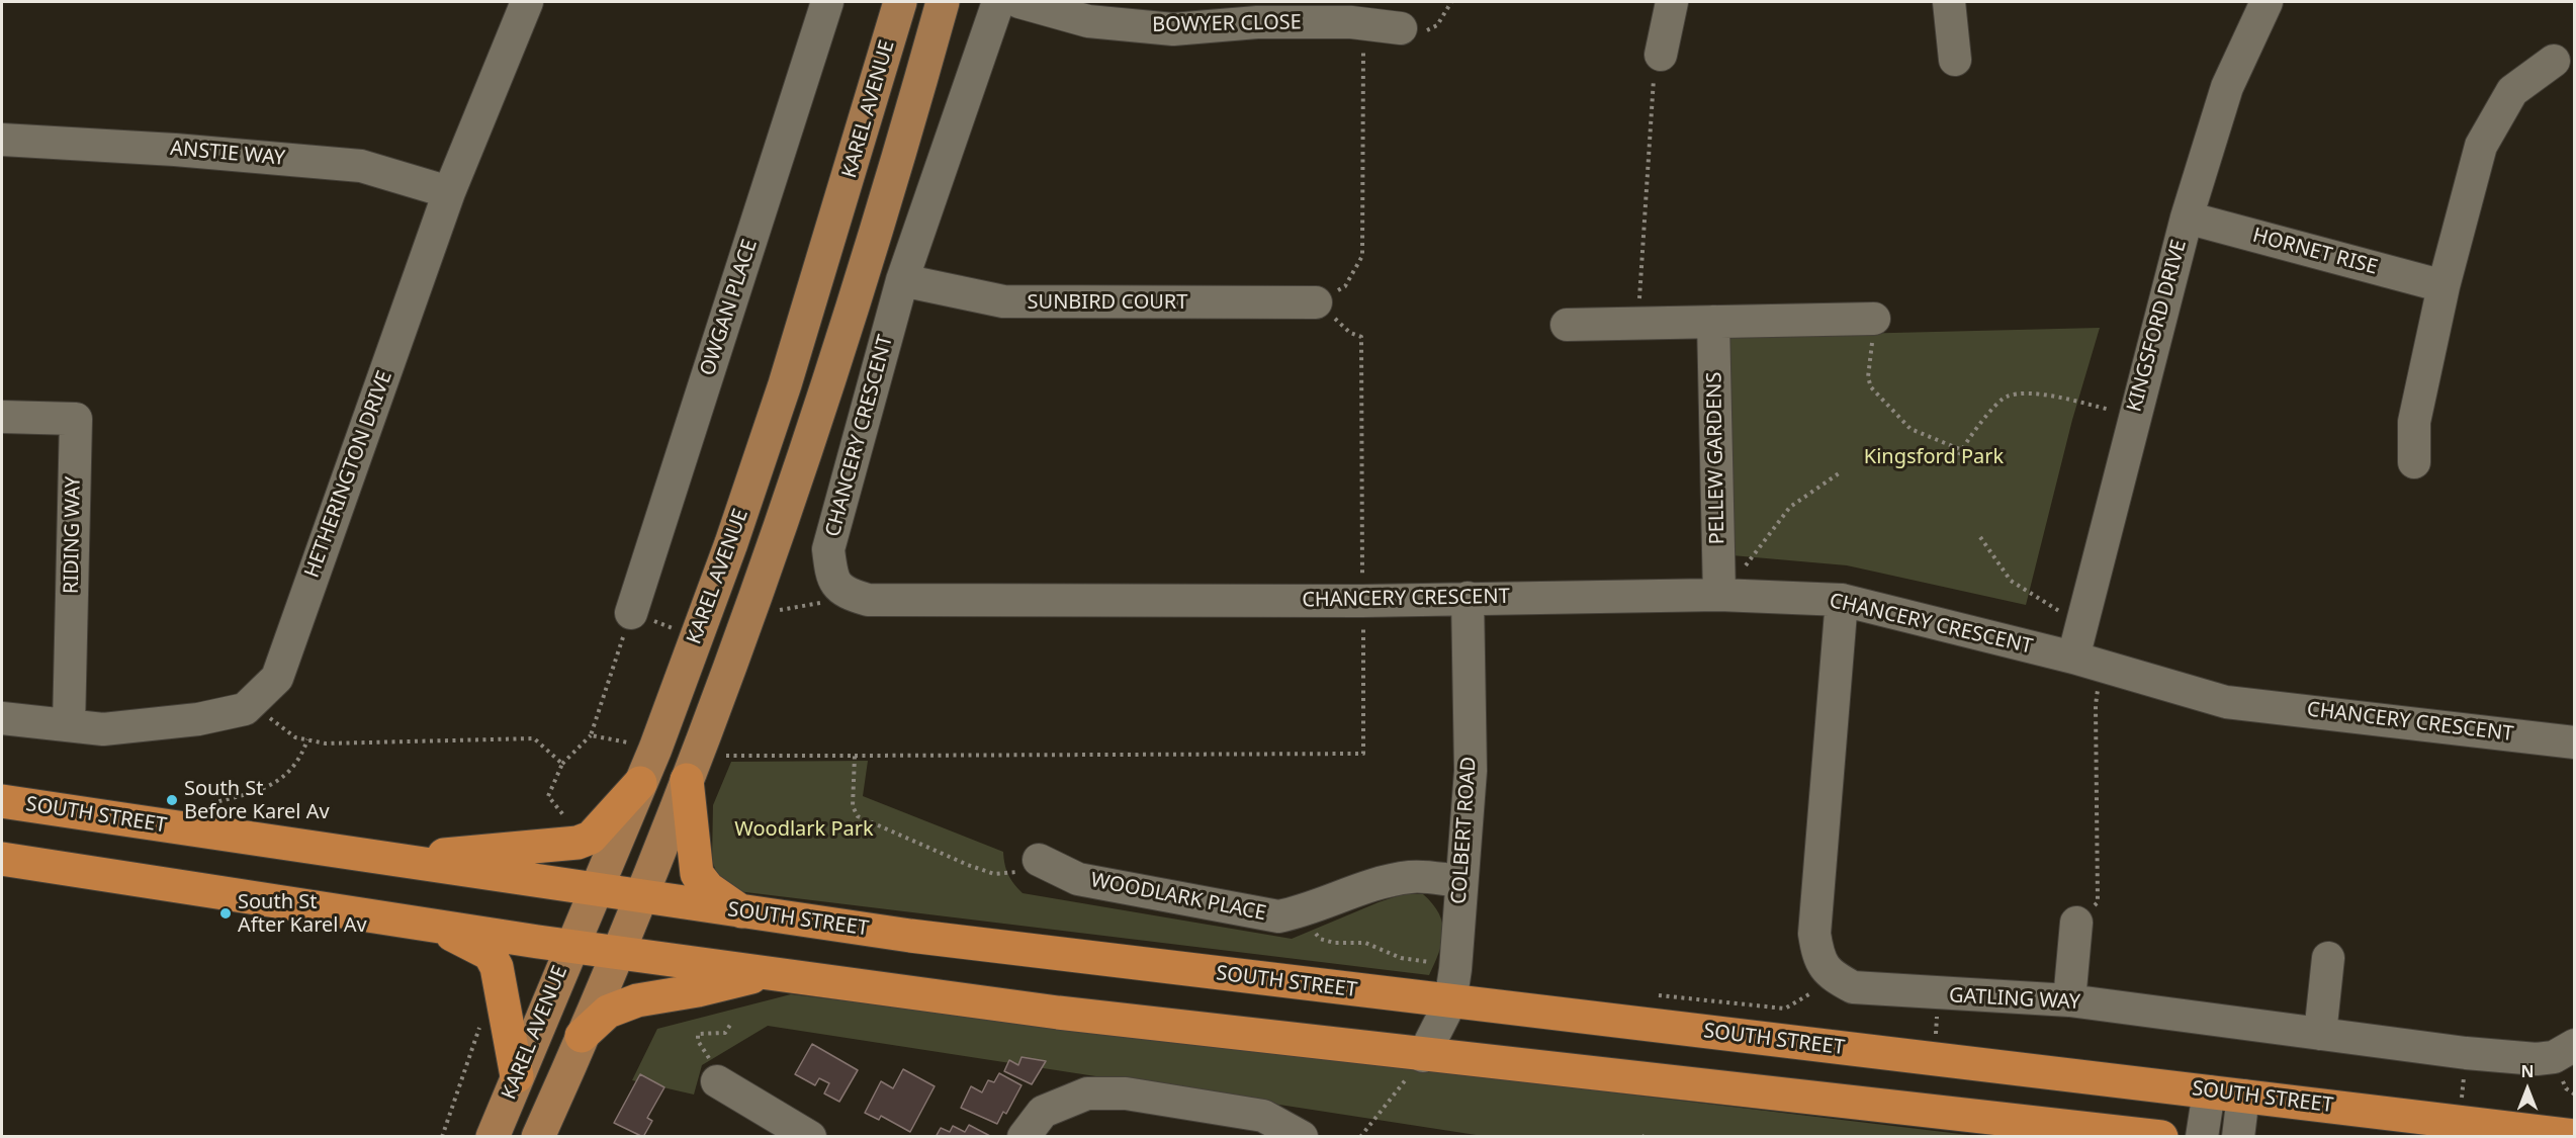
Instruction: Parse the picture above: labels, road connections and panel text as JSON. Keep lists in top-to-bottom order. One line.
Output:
{"streets":{"highway":["SOUTH STREET"],"main road":["KAREL AVENUE"],"street":["BOWYER CLOSE","ANSTIE WAY","HORNET RISE","SUNBIRD COURT","OWGAN PLACE","KINGSFORD DRIVE","CHANCERY CRESCENT","PELLEW GARDENS","HETHERINGTON DRIVE","RIDING WAY","COLBERT ROAD","WOODLARK PLACE","GATLING WAY"]},"crossings":[["KAREL AVENUE","SOUTH STREET"],["ANSTIE WAY","HETHERINGTON DRIVE"],["HORNET RISE","KINGSFORD DRIVE"],["SUNBIRD COURT","CHANCERY CRESCENT"],["KINGSFORD DRIVE","CHANCERY CRESCENT"],["CHANCERY CRESCENT","PELLEW GARDENS"],["CHANCERY CRESCENT","COLBERT ROAD"],["HETHERINGTON DRIVE","RIDING WAY"],["SOUTH STREET","COLBERT ROAD"],["COLBERT ROAD","WOODLARK PLACE"]],"parks":["Kingsford Park","Woodlark Park"],"places":["South St Before Karel Av","South St After Karel Av"],"north":"top"}
